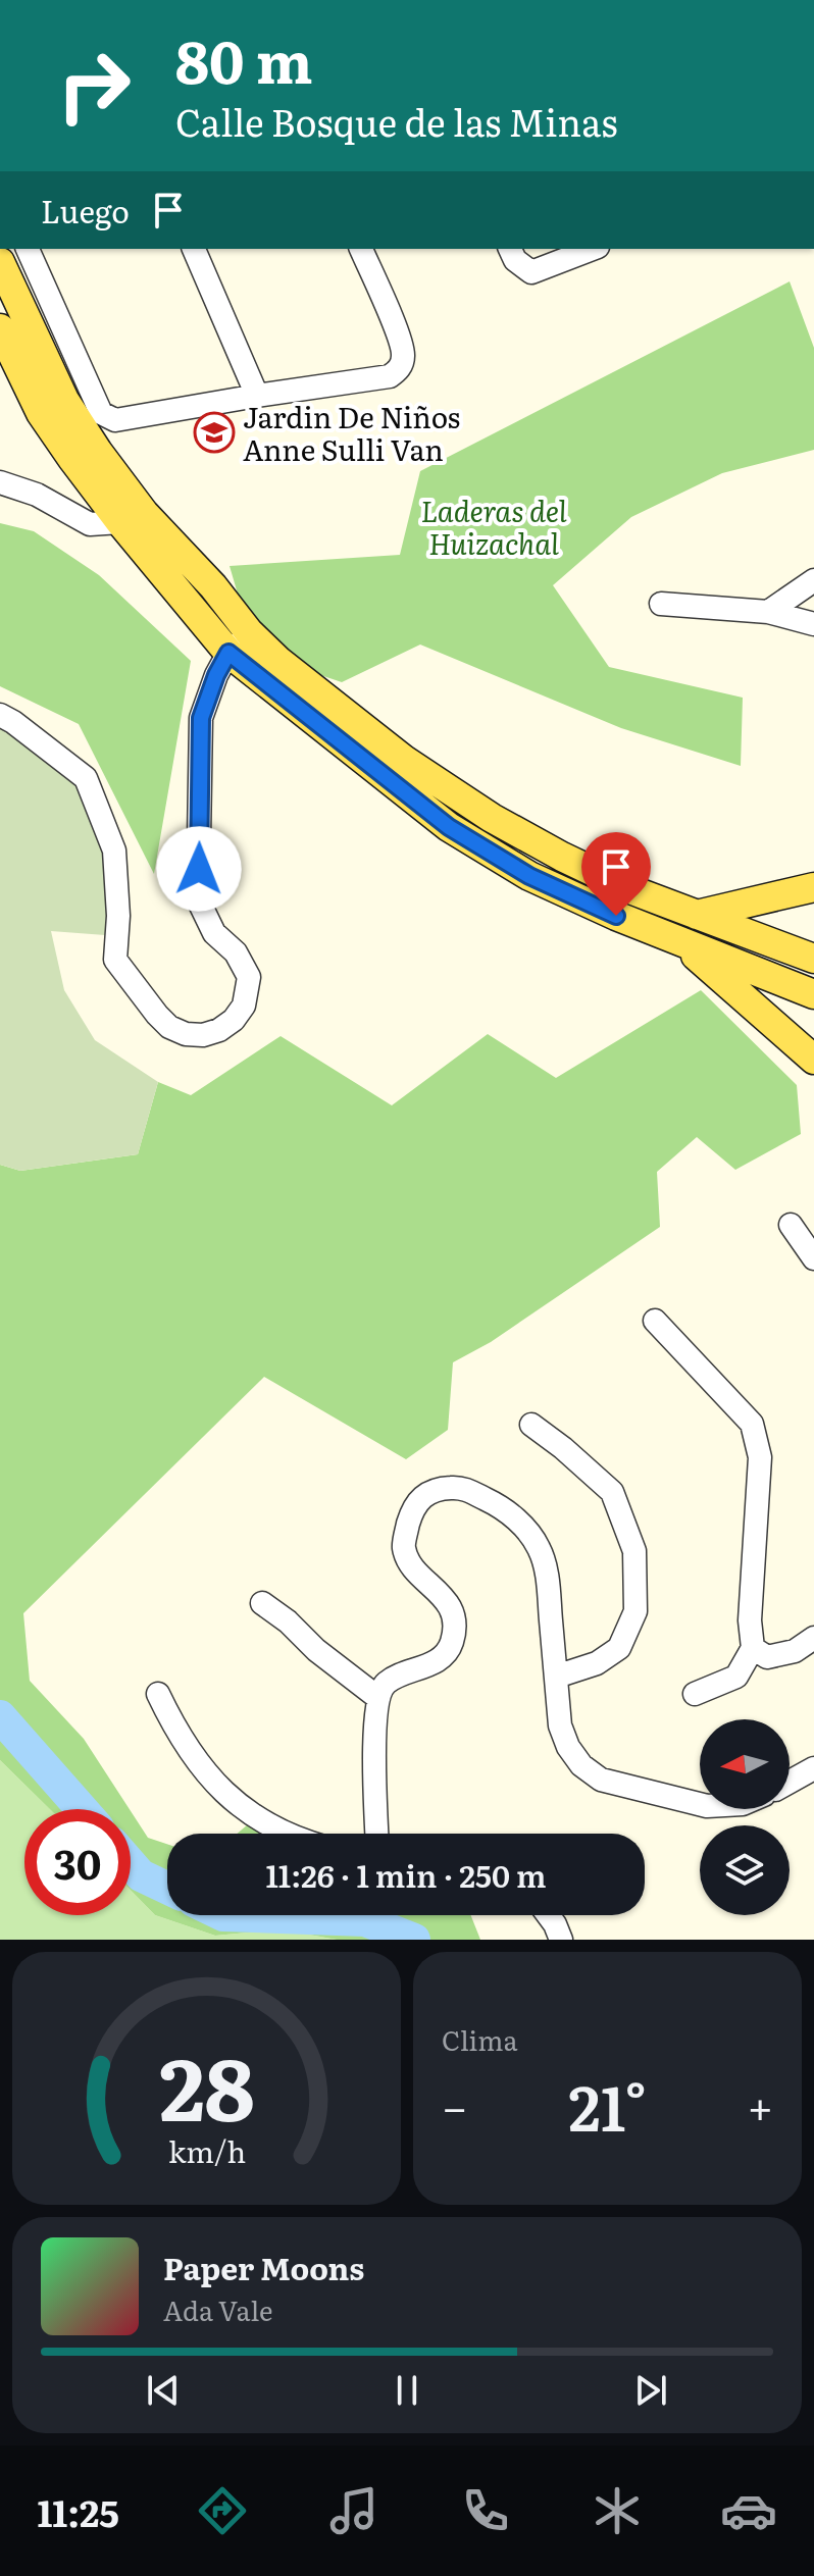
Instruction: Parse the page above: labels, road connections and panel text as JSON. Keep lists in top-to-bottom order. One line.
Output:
{"parks":["Laderas del Huizachal"],"places":{"school or university":["Jardin De Niños Anne Sulli Van"]},"north":"left","page":{"turn":["80 m","Calle Bosque de las Minas"],"then":"Luego","limit":"30","trip":"11:26 · 1 min · 250 m","tile":"Clima","heat":["−","21°","+"],"song":["Paper Moons","Ada Vale"],"tabs":"11:25","gauge":["28","km/h"]}}
